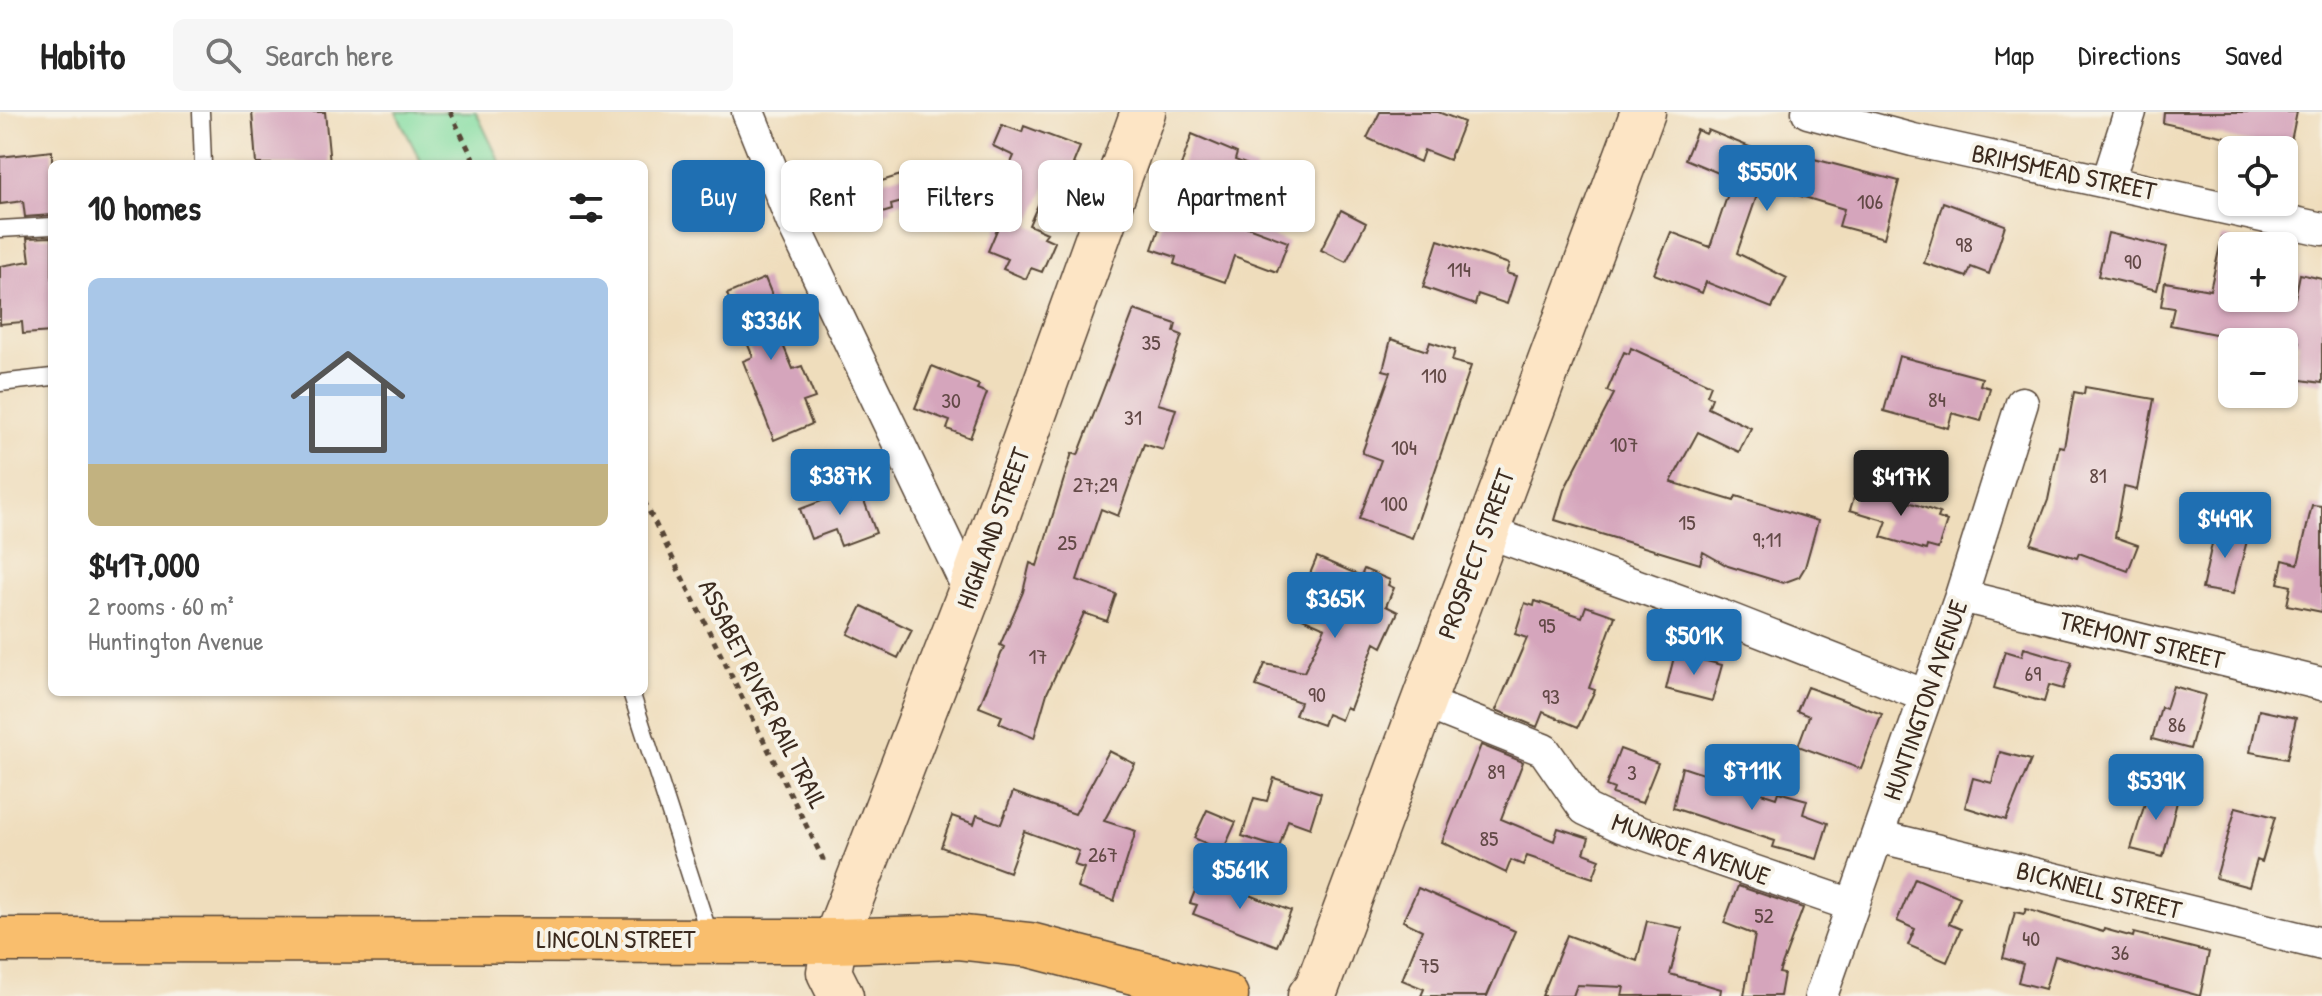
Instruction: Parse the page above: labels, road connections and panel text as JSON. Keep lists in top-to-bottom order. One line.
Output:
{"streets":{"main road":["HIGHLAND STREET","PROSPECT STREET","LINCOLN STREET"],"street":["BRIMSMEAD STREET","TREMONT STREET","HUNTINGTON AVENUE","MUNROE AVENUE","BICKNELL STREET"],"path":["ASSABET RIVER RAIL TRAIL"]},"crossings":[["HIGHLAND STREET","LINCOLN STREET"],["PROSPECT STREET","MUNROE AVENUE"],["TREMONT STREET","HUNTINGTON AVENUE"],["HUNTINGTON AVENUE","MUNROE AVENUE"],["HUNTINGTON AVENUE","BICKNELL STREET"]],"house_numbers":["106","98","90","114","35","110","84","30","31","107","104","81","27;29","100","15","9;11","25","95","17","69","90","93","86","89","3","85","267","52","40","36","75"],"page":{"header":"Habito","search":"Search here","nav":["Map","Directions","Saved"],"map_buttons":["+","−"],"price":["$550K","$336K","$387K","$417K","$449K","$365K","$501K","$711K","$539K","$561K"],"chip":["Buy","Rent","Filters","New","Apartment"],"heading":"10 homes","list":[{"name":"$417,000","note":"2 rooms · 60 m² · Huntington Avenue"}]}}
